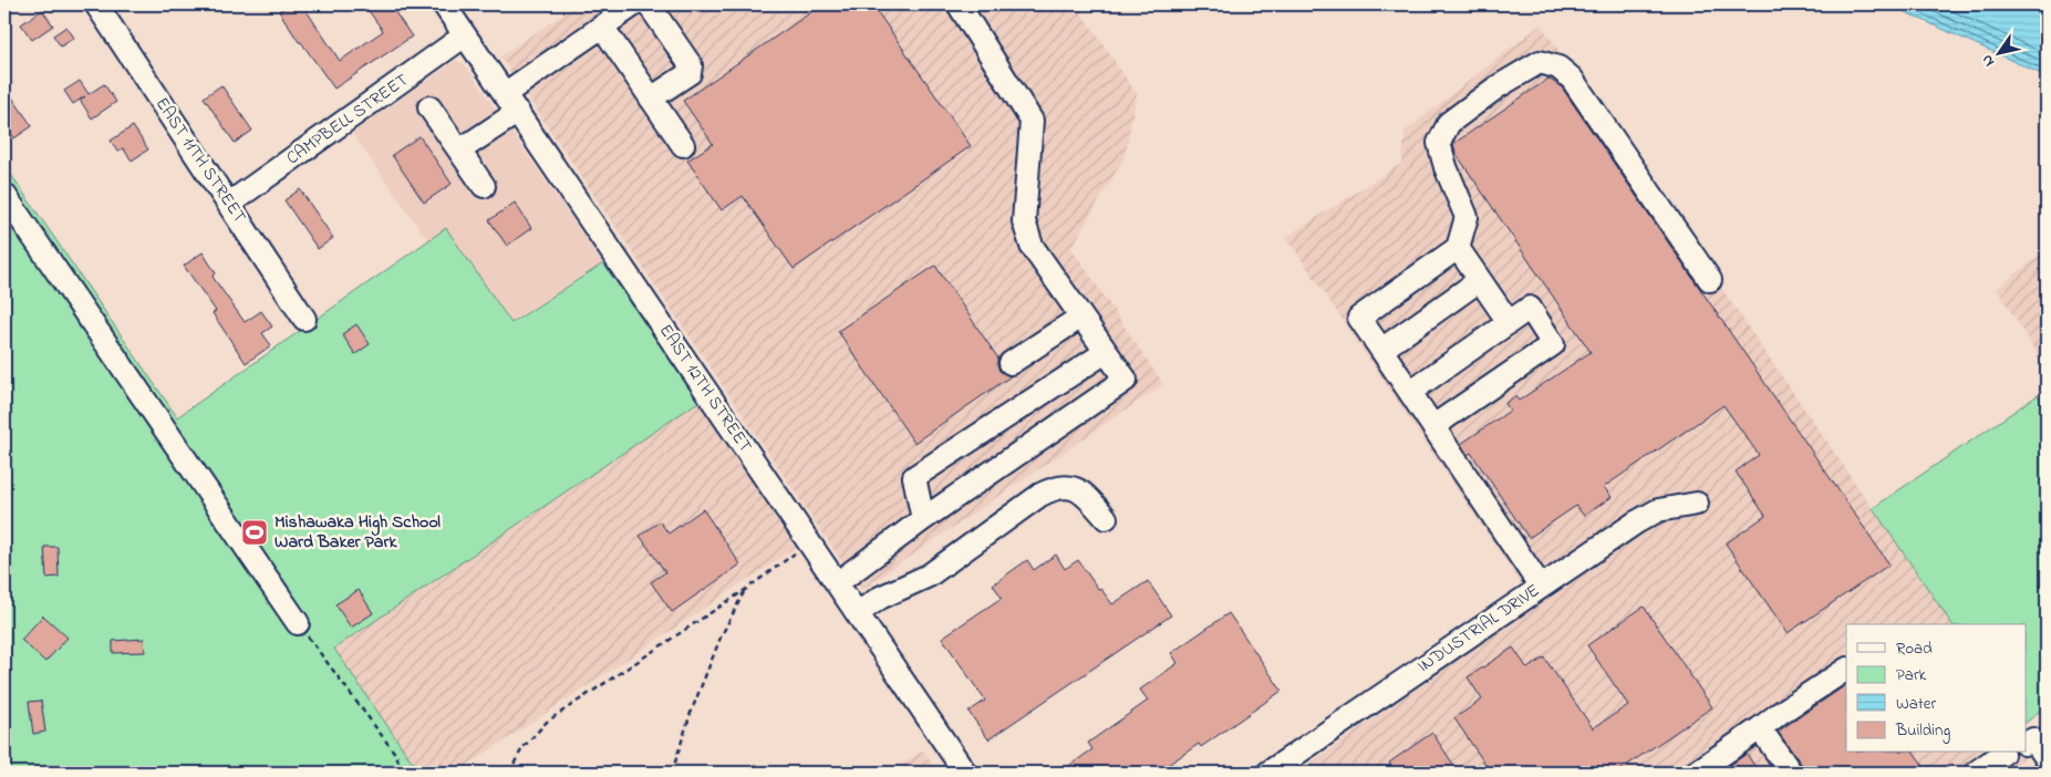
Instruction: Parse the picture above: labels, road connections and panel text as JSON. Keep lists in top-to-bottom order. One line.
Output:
{"streets":{"street":["CAMPBELL STREET","EAST 11TH STREET","EAST 12TH STREET","INDUSTRIAL DRIVE"]},"crossings":[["CAMPBELL STREET","EAST 11TH STREET"],["CAMPBELL STREET","EAST 12TH STREET"]],"places":{"sports":["Mishawaka High School Ward Baker Park"]},"legend":["Road","Park","Water","Building"],"north":"bottom left"}
